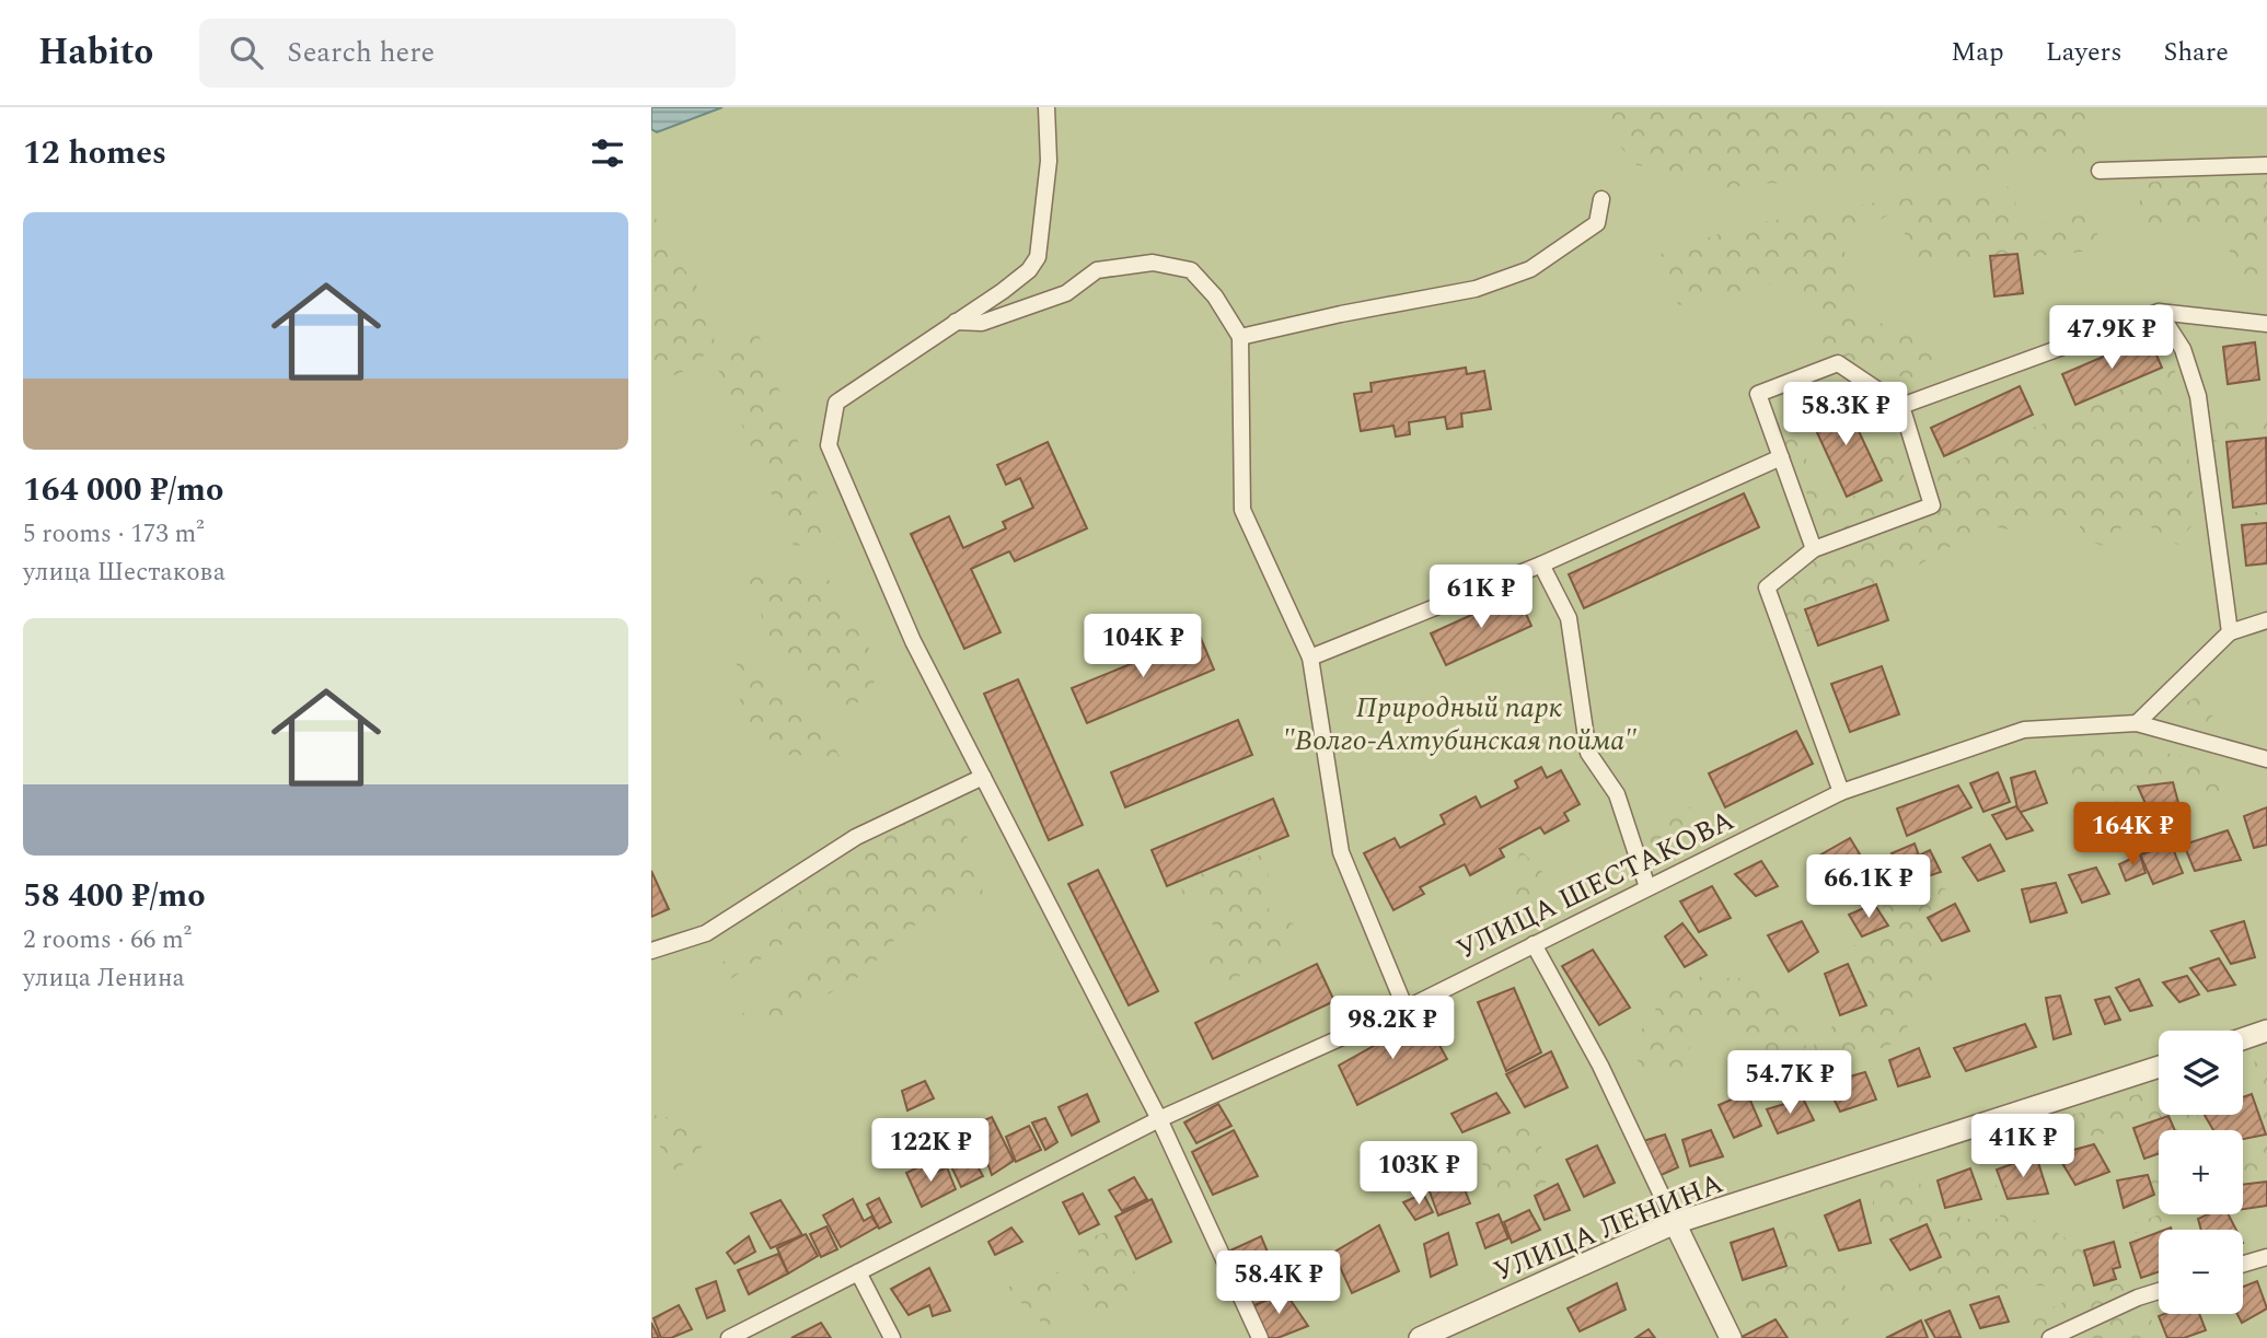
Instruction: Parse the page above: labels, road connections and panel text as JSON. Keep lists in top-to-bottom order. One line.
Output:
{"streets":{"street":["УЛИЦА ШЕСТАКОВА","УЛИЦА ЛЕНИНА"]},"parks":["Природный парк \"Волго-Ахтубинская пойма\""],"page":{"header":"Habito","search":"Search here","nav":["Map","Layers","Share"],"heading":"12 homes","list":[{"name":"164 000 ₽/mo","note":"5 rooms · 173 m² · улица Шестакова"},{"name":"58 400 ₽/mo","note":"2 rooms · 66 m² · улица Ленина"}],"price":["47.9K ₽","58.3K ₽","61K ₽","104K ₽","164K ₽","66.1K ₽","98.2K ₽","54.7K ₽","41K ₽","122K ₽","103K ₽","58.4K ₽"],"map_buttons":["+","−"]}}
